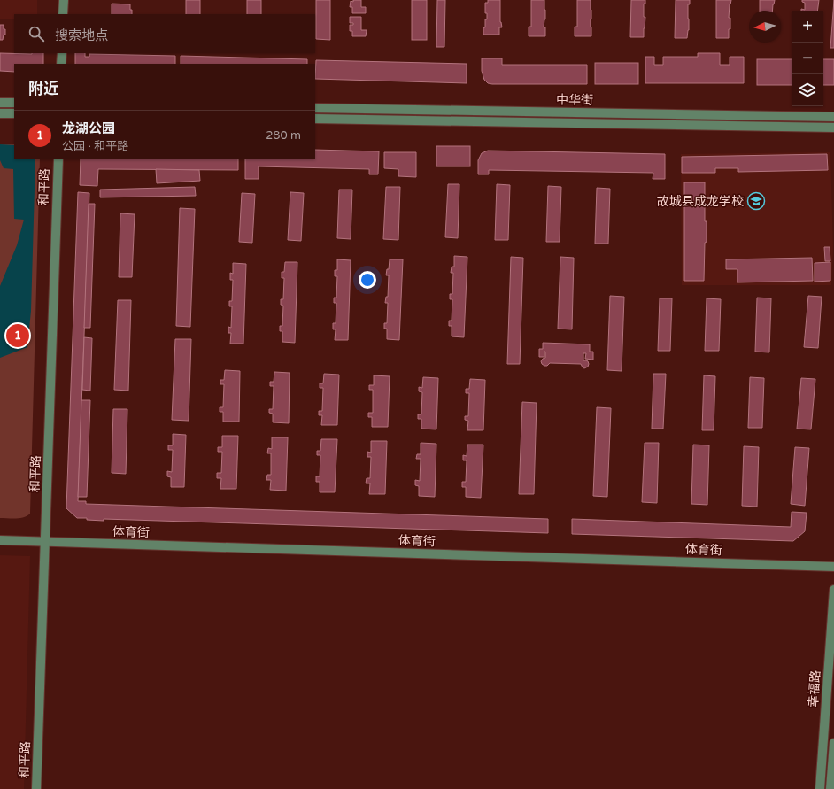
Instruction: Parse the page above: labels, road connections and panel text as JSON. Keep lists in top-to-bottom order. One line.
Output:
{"streets":{"street":["中华街","和平路","体育街","幸福路"]},"crossings":[["和平路","体育街"]],"places":{"school or university":["故城县成龙学校"]},"north":"left","page":{"map_buttons":["+","−"],"search":"搜索地点","heading":"附近","list":[{"mark":"1","name":"龙湖公园","note":"公园 · 和平路","value":"280 m"}],"pins":"1"}}
